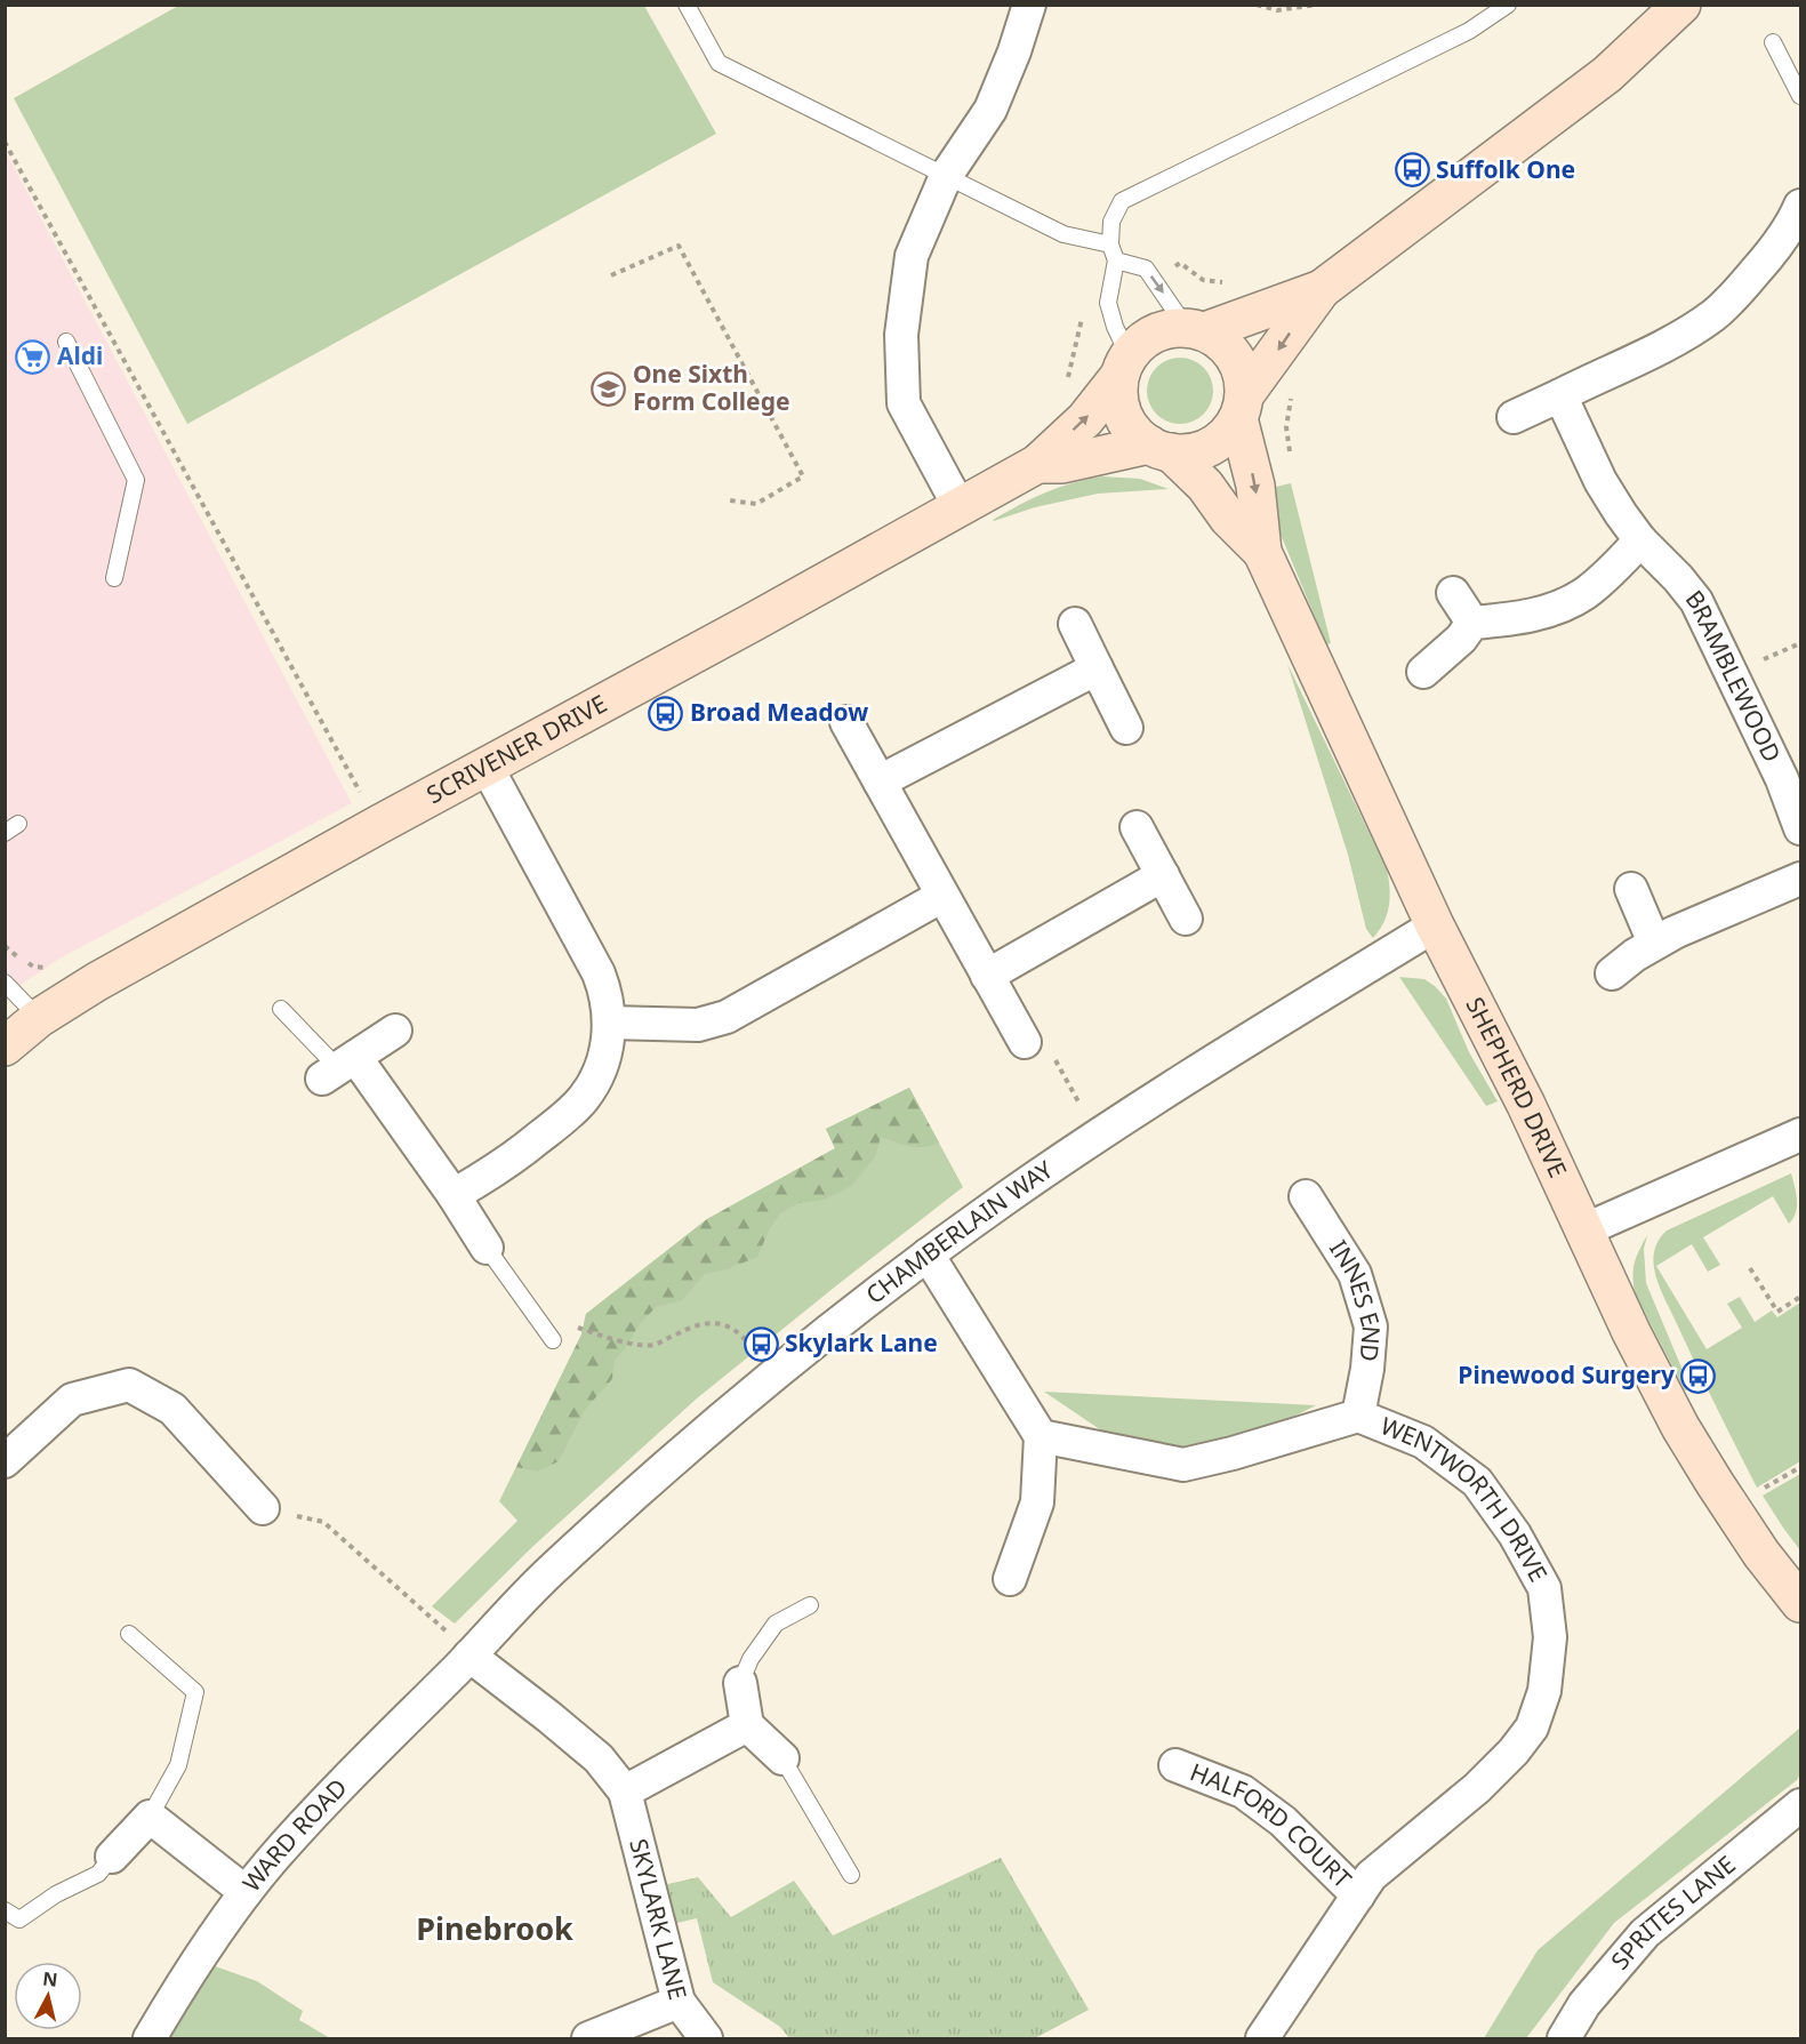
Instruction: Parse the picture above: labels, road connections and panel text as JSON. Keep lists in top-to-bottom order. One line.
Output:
{"streets":{"street":["BRAMBLEWOOD","SCRIVENER DRIVE","SHEPHERD DRIVE","CHAMBERLAIN WAY","INNES END","WENTWORTH DRIVE","HALFORD COURT","WARD ROAD","SPRITES LANE","SKYLARK LANE"]},"crossings":[["SCRIVENER DRIVE","SHEPHERD DRIVE"],["SHEPHERD DRIVE","CHAMBERLAIN WAY"],["CHAMBERLAIN WAY","WARD ROAD"],["CHAMBERLAIN WAY","SKYLARK LANE"],["INNES END","WENTWORTH DRIVE"],["WENTWORTH DRIVE","HALFORD COURT"],["WARD ROAD","SKYLARK LANE"]],"districts":["Pinebrook"],"places":{"bus stop":["Suffolk One","Broad Meadow","Skylark Lane","Pinewood Surgery"],"supermarket":["Aldi"],"school or university":["One Sixth Form College"]},"north":"top"}
